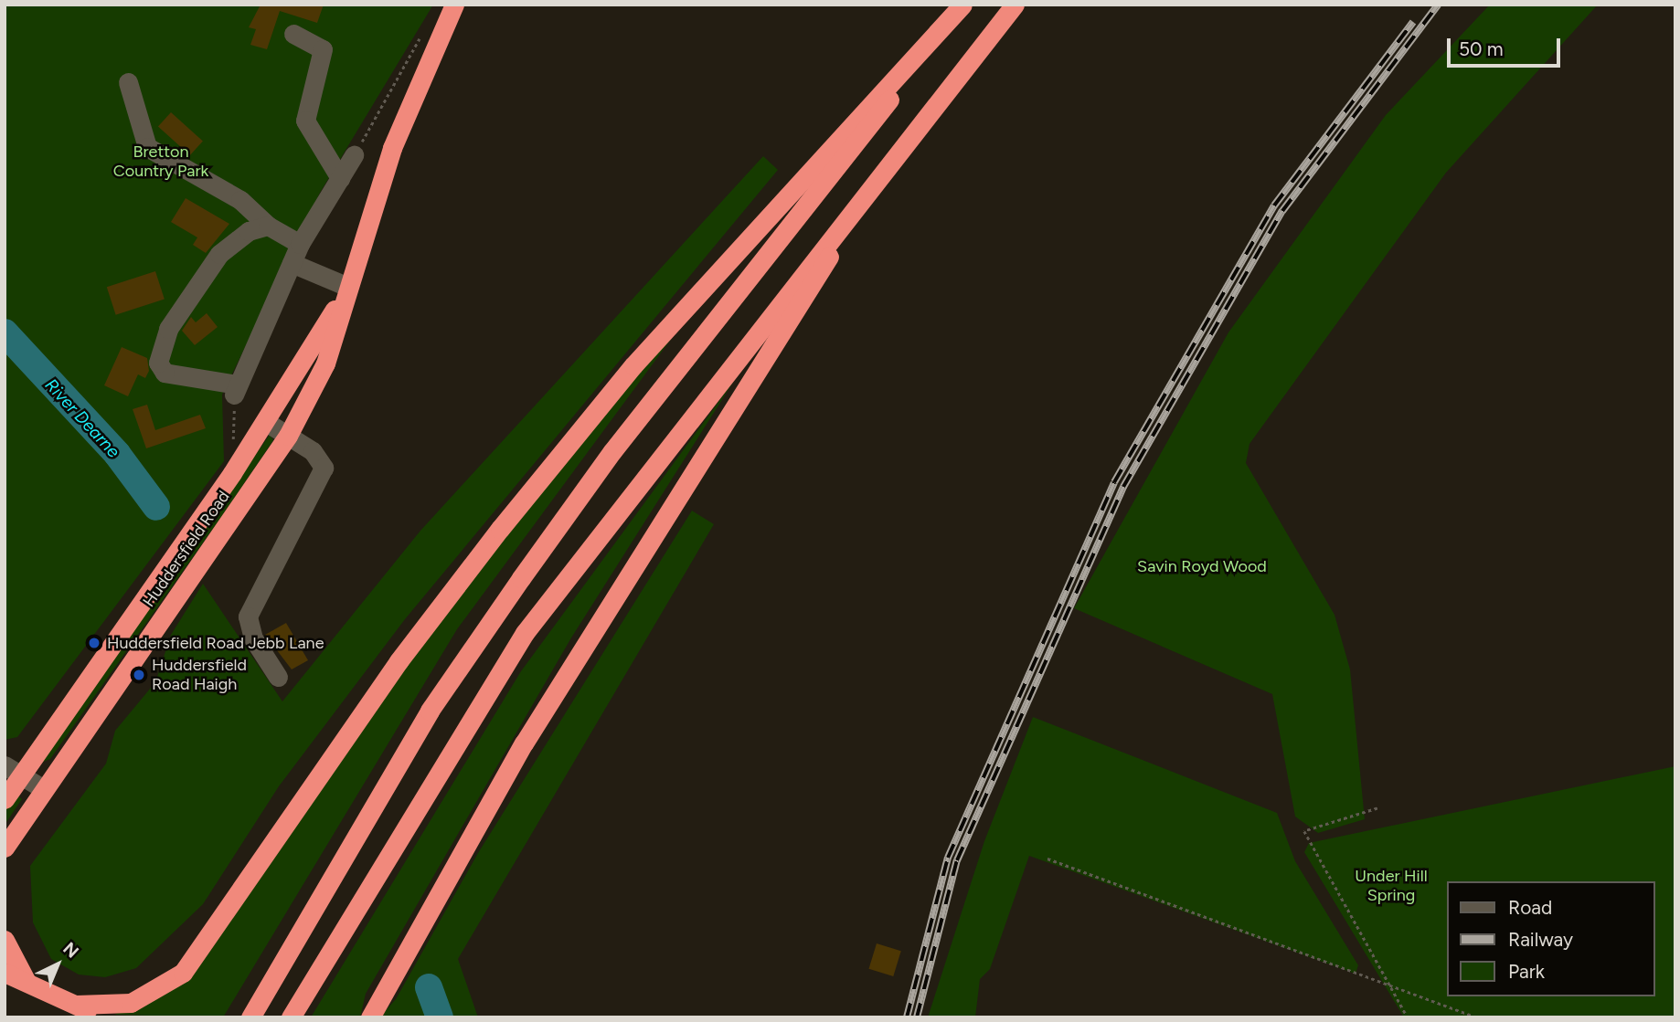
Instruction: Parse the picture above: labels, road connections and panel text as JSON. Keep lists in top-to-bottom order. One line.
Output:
{"streets":{"highway":["Huddersfield Road"]},"water":["River Dearne"],"parks":["Bretton Country Park","Savin Royd Wood","Under Hill Spring"],"places":["Huddersfield Road Jebb Lane","Huddersfield Road Haigh"],"legend":["Road","Railway","Park"],"scale_bar":"50 m","north":"top right"}
